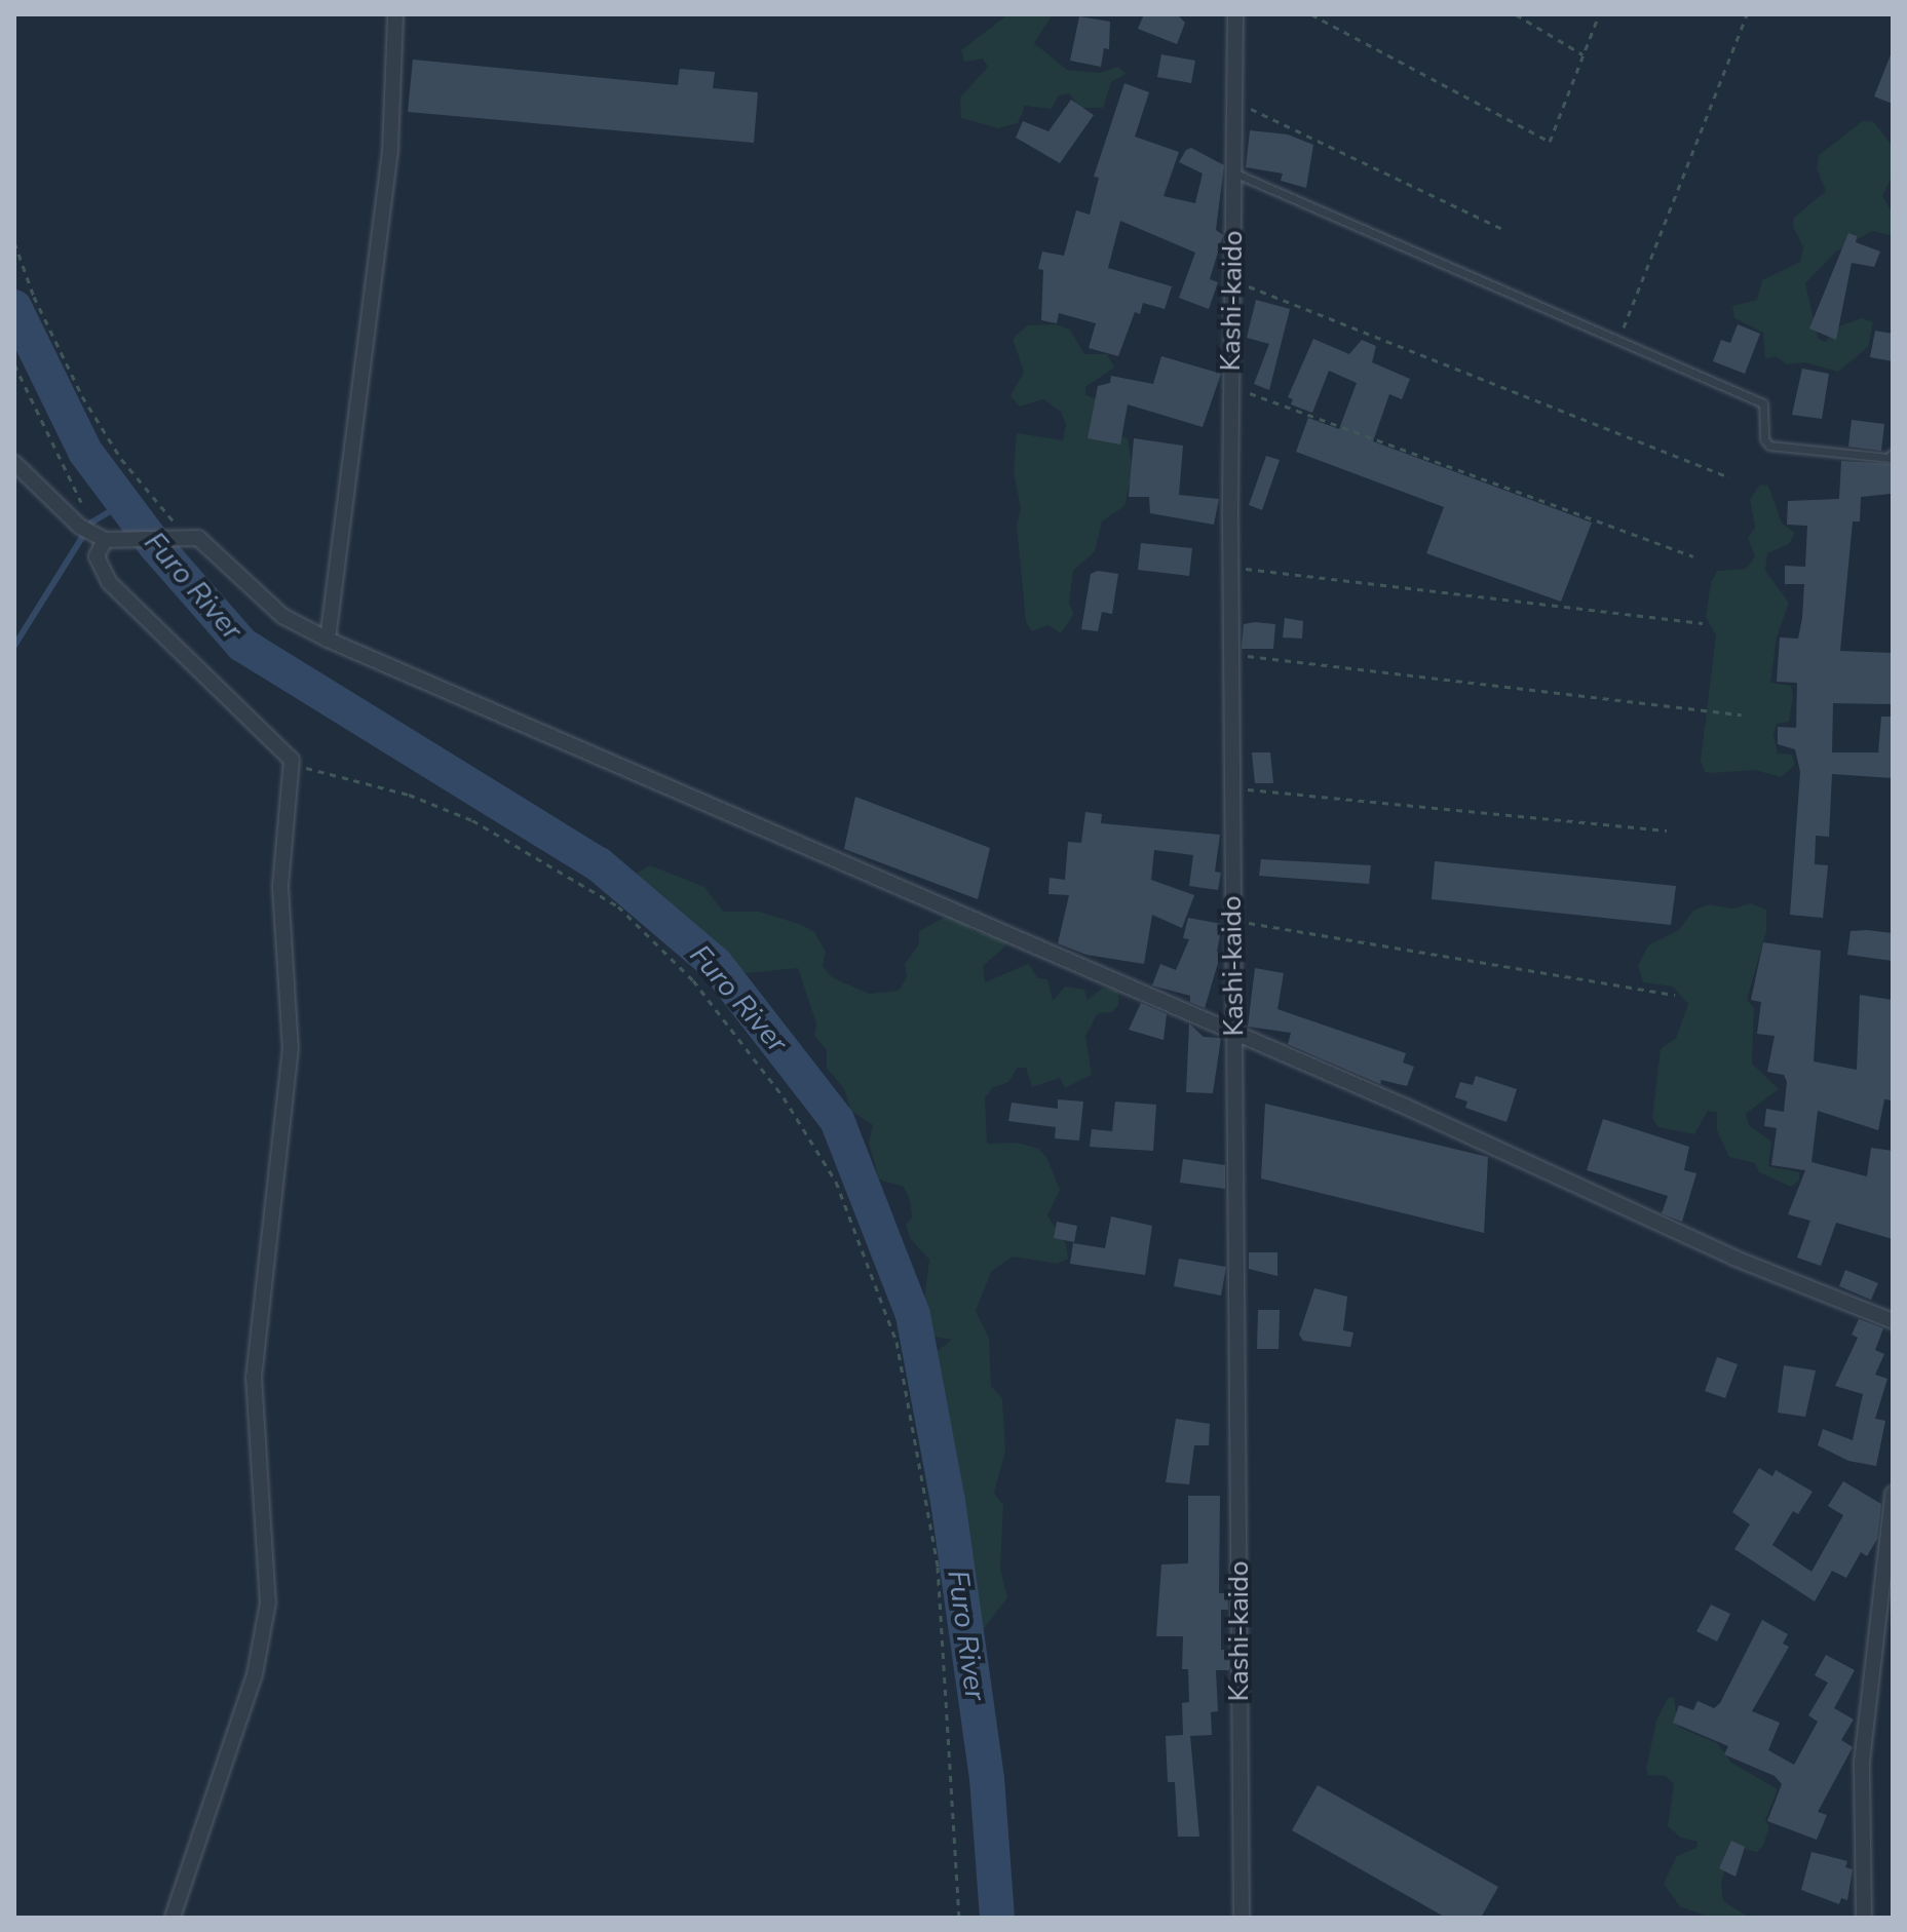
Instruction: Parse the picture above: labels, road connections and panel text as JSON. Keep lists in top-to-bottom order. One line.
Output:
{"streets":{"street":["Kashi-kaido"]},"water":["Furo River"]}
